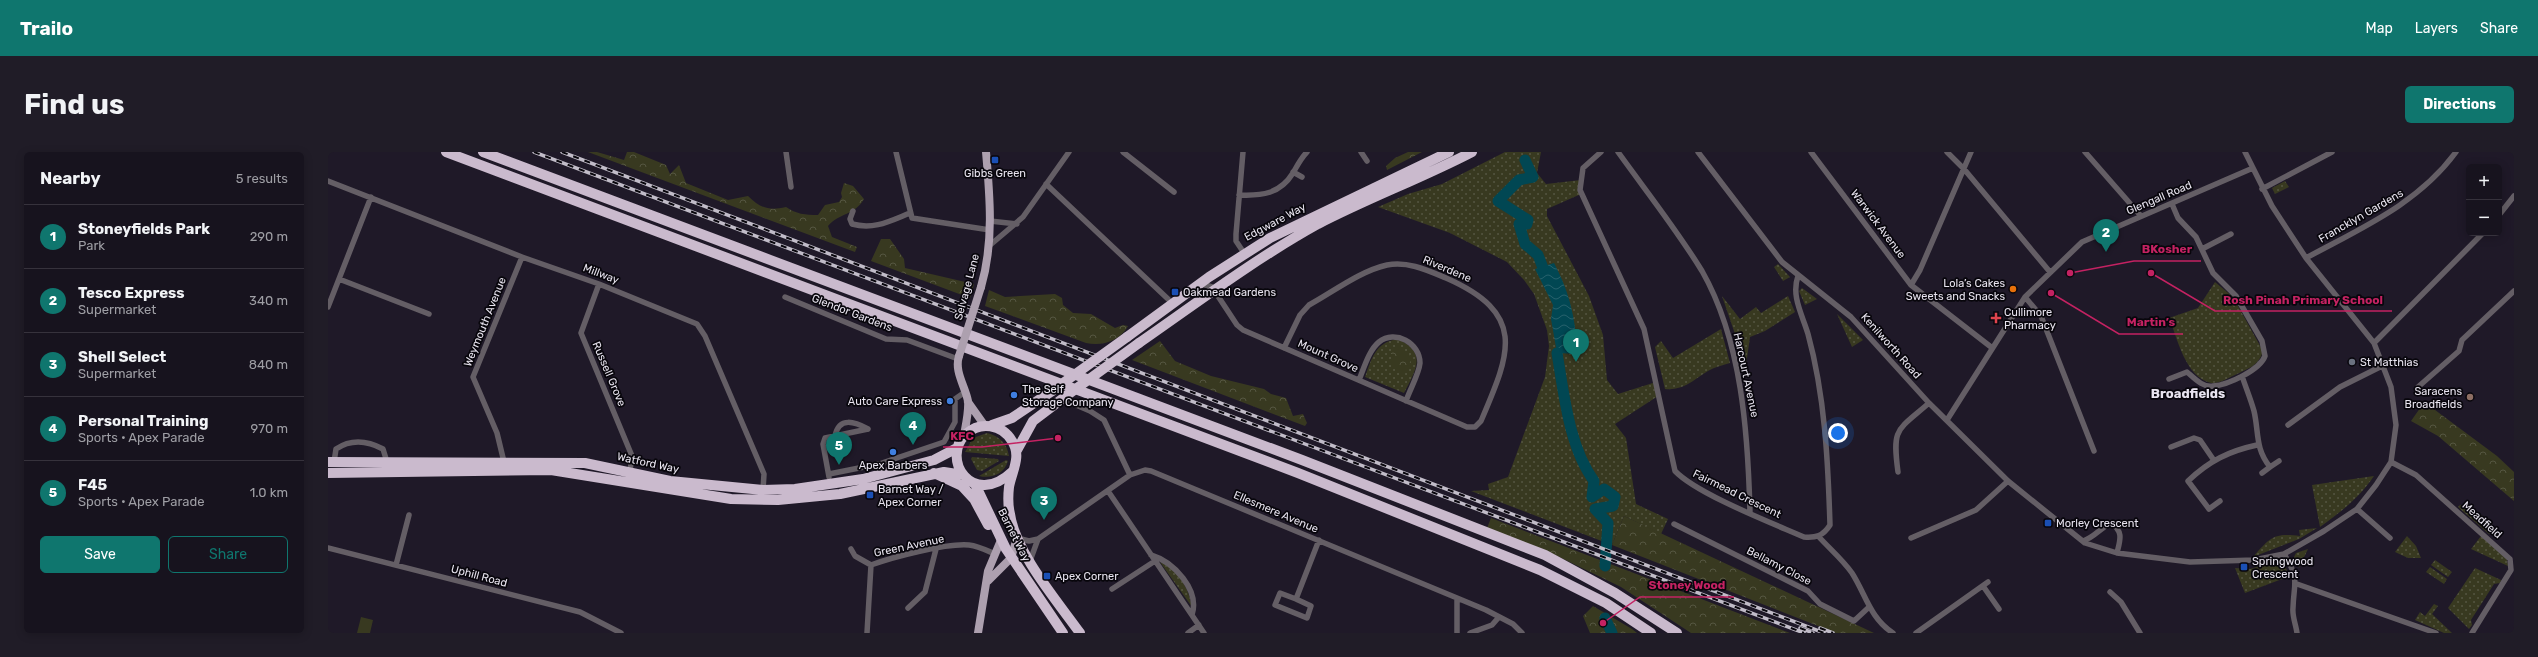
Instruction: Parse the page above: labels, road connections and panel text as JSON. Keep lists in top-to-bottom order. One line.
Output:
{"streets":{"highway":["Edgware Way","Watford Way","Barnet Way"],"main road":["Selvage Lane"],"street":["Glengall Road","Francklyn Gardens","Warwick Avenue","Riverdene","Millway","Glendor Gardens","Weymouth Avenue","Kenilworth Road","Mount Grove","Russell Grove","Harcourt Avenue","Fairmead Crescent","Ellesmere Avenue","Meadfield","Green Avenue","Bellamy Close","Uphill Road"]},"crossings":[["Glengall Road","Warwick Avenue"],["Glengall Road","Kenilworth Road"],["Edgware Way","Selvage Lane"],["Edgware Way","Mount Grove"],["Edgware Way","Watford Way"],["Edgware Way","Barnet Way"],["Riverdene","Mount Grove"],["Millway","Weymouth Avenue"],["Millway","Russell Grove"],["Millway","Watford Way"],["Selvage Lane","Glendor Gardens"],["Selvage Lane","Watford Way"],["Selvage Lane","Barnet Way"],["Weymouth Avenue","Watford Way"],["Russell Grove","Watford Way"],["Harcourt Avenue","Fairmead Crescent"],["Watford Way","Barnet Way"]],"districts":["Broadfields"],"places":{"transit":["Gibbs Green","Oakmead Gardens","Barnet Way / Apex Corner","Morley Crescent","Springwood Crescent","Apex Corner"],"other":["BKosher","Rosh Pinah Primary School","Lola’s Cakes Sweets and Snacks","Martin’s","St Matthias","The Self Storage Company","Saracens Broadfields","Auto Care Express","KFC","Apex Barbers","Stoney Wood"],"health":["Cullimore Pharmacy"]},"page":{"header":"Trailo","nav":["Map","Layers","Share"],"buttons":["Directions",["Save","Share"]],"title":"Find us","heading":["Nearby","5 results"],"map_buttons":["+","−"],"list":[{"mark":"1","name":"Stoneyfields Park","note":"Park","value":"290 m"},{"mark":"2","name":"Tesco Express","note":"Supermarket","value":"340 m"},{"mark":"3","name":"Shell Select","note":"Supermarket","value":"840 m"},{"mark":"4","name":"Personal Training","note":"Sports · Apex Parade","value":"970 m"},{"mark":"5","name":"F45","note":"Sports · Apex Parade","value":"1.0 km"}],"pins":["2","1","4","5","3"]}}
